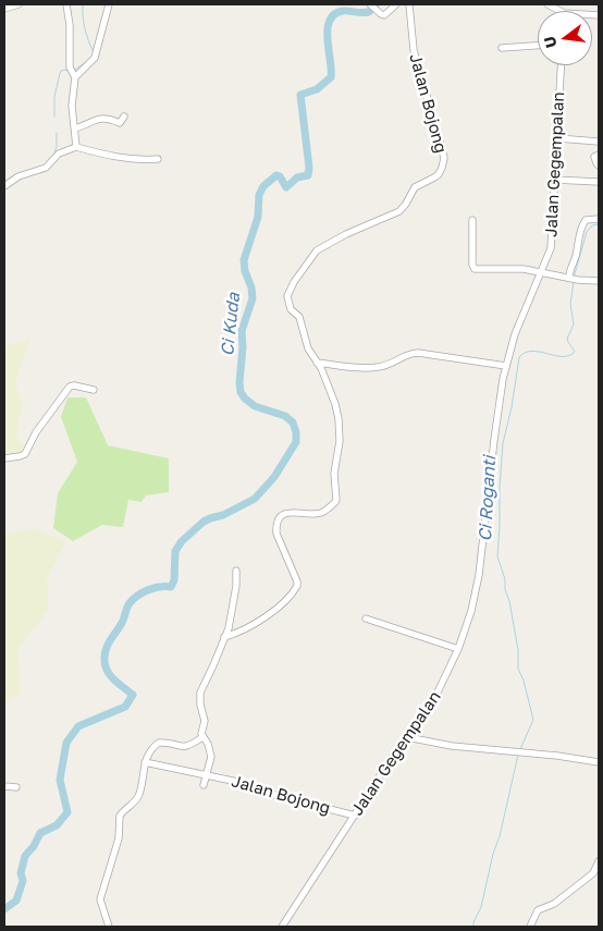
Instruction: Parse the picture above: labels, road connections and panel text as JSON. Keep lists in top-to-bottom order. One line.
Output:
{"streets":{"street":["Jalan Bojong","Jalan Gegempalan"]},"crossings":[["Jalan Bojong","Jalan Gegempalan"]],"water":["Ci Kuda","Ci Roganti"],"north":"left"}
